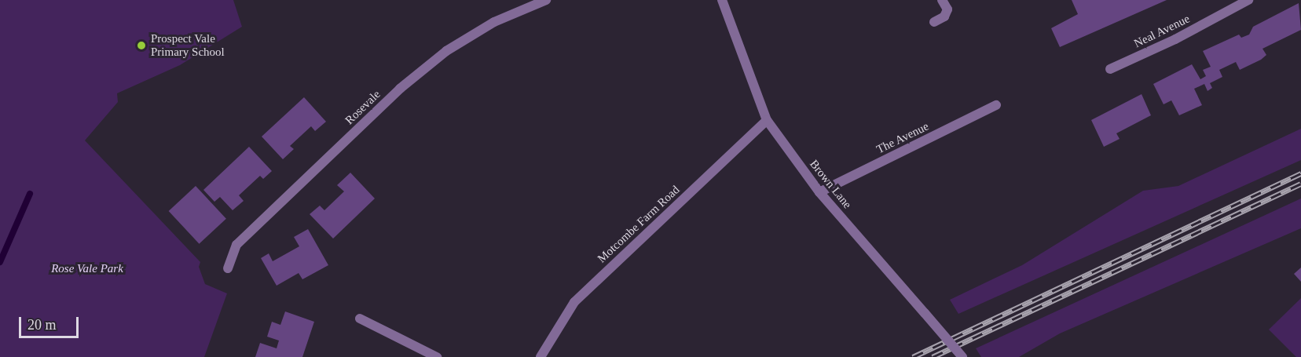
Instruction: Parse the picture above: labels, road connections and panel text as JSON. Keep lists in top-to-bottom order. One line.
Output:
{"streets":{"street":["Neal Avenue","Rosevale","The Avenue","Brown Lane","Motcombe Farm Road"]},"crossings":[["The Avenue","Brown Lane"],["Brown Lane","Motcombe Farm Road"]],"parks":["Rose Vale Park"],"places":["Prospect Vale Primary School"],"scale_bar":"20 m"}
